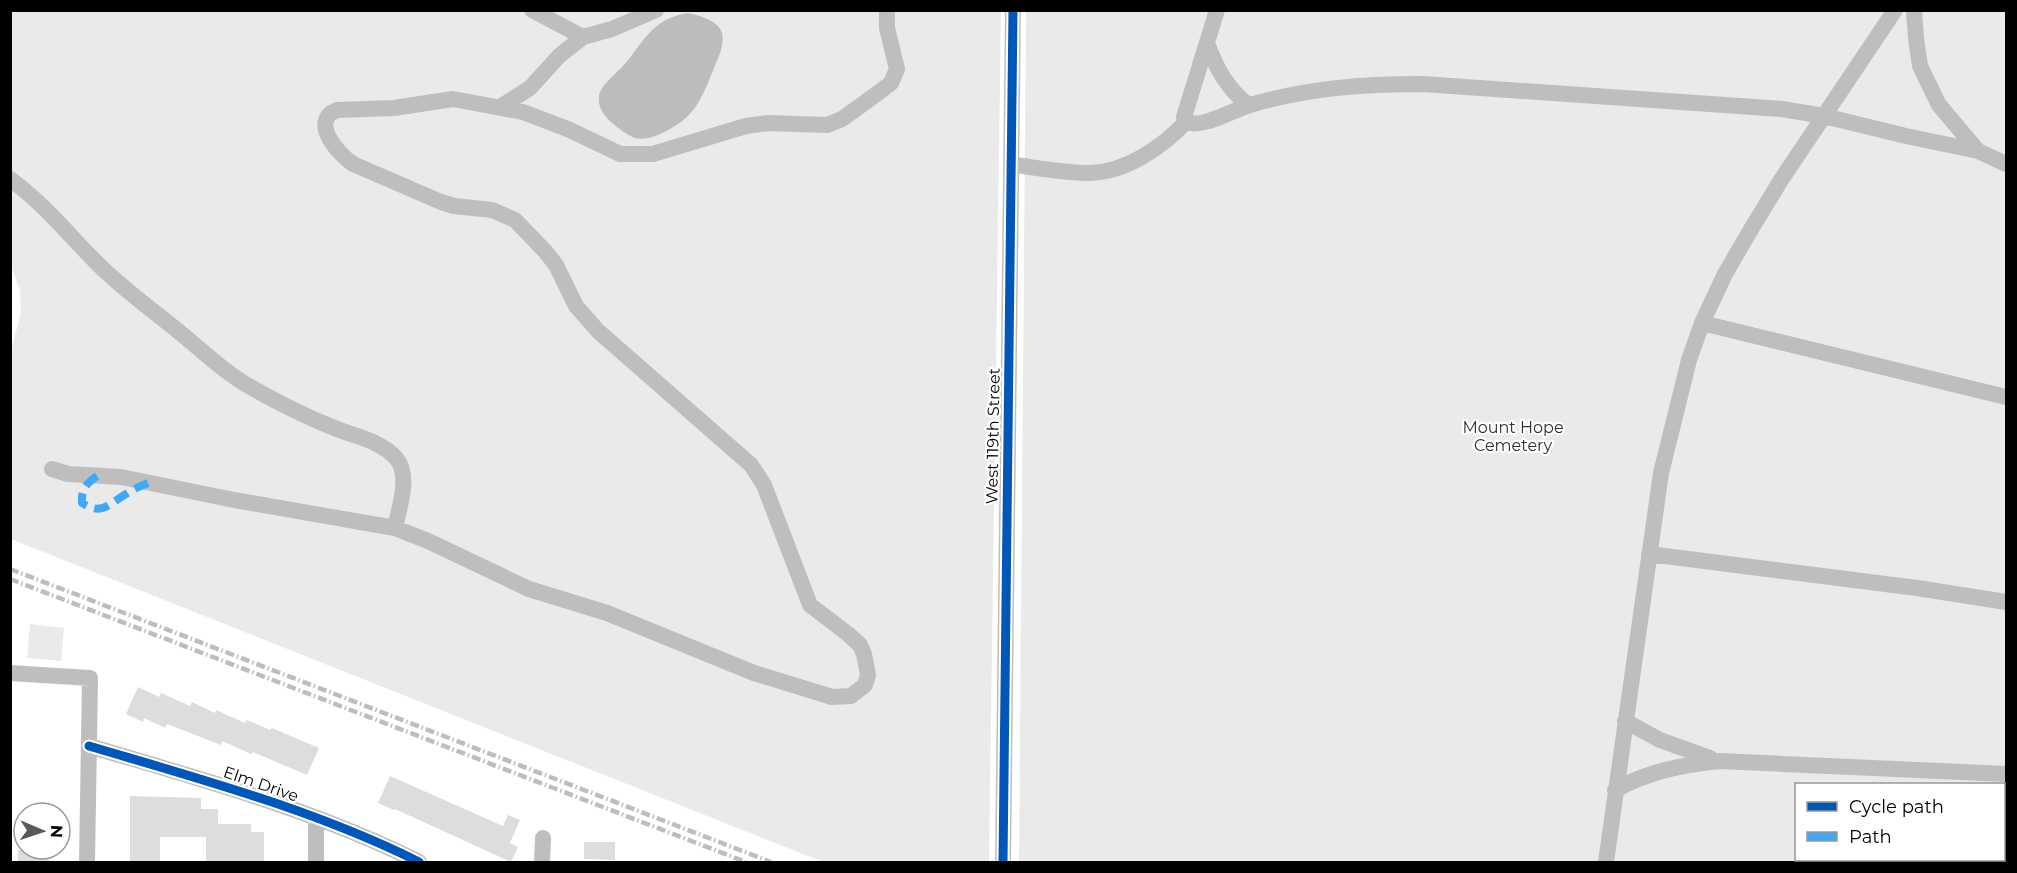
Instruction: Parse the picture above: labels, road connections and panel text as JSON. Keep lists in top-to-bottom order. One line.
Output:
{"streets":{"street":["West 119th Street","Elm Drive"]},"parks":["Mount Hope Cemetery"],"legend":["Cycle path","Path"],"north":"right"}
